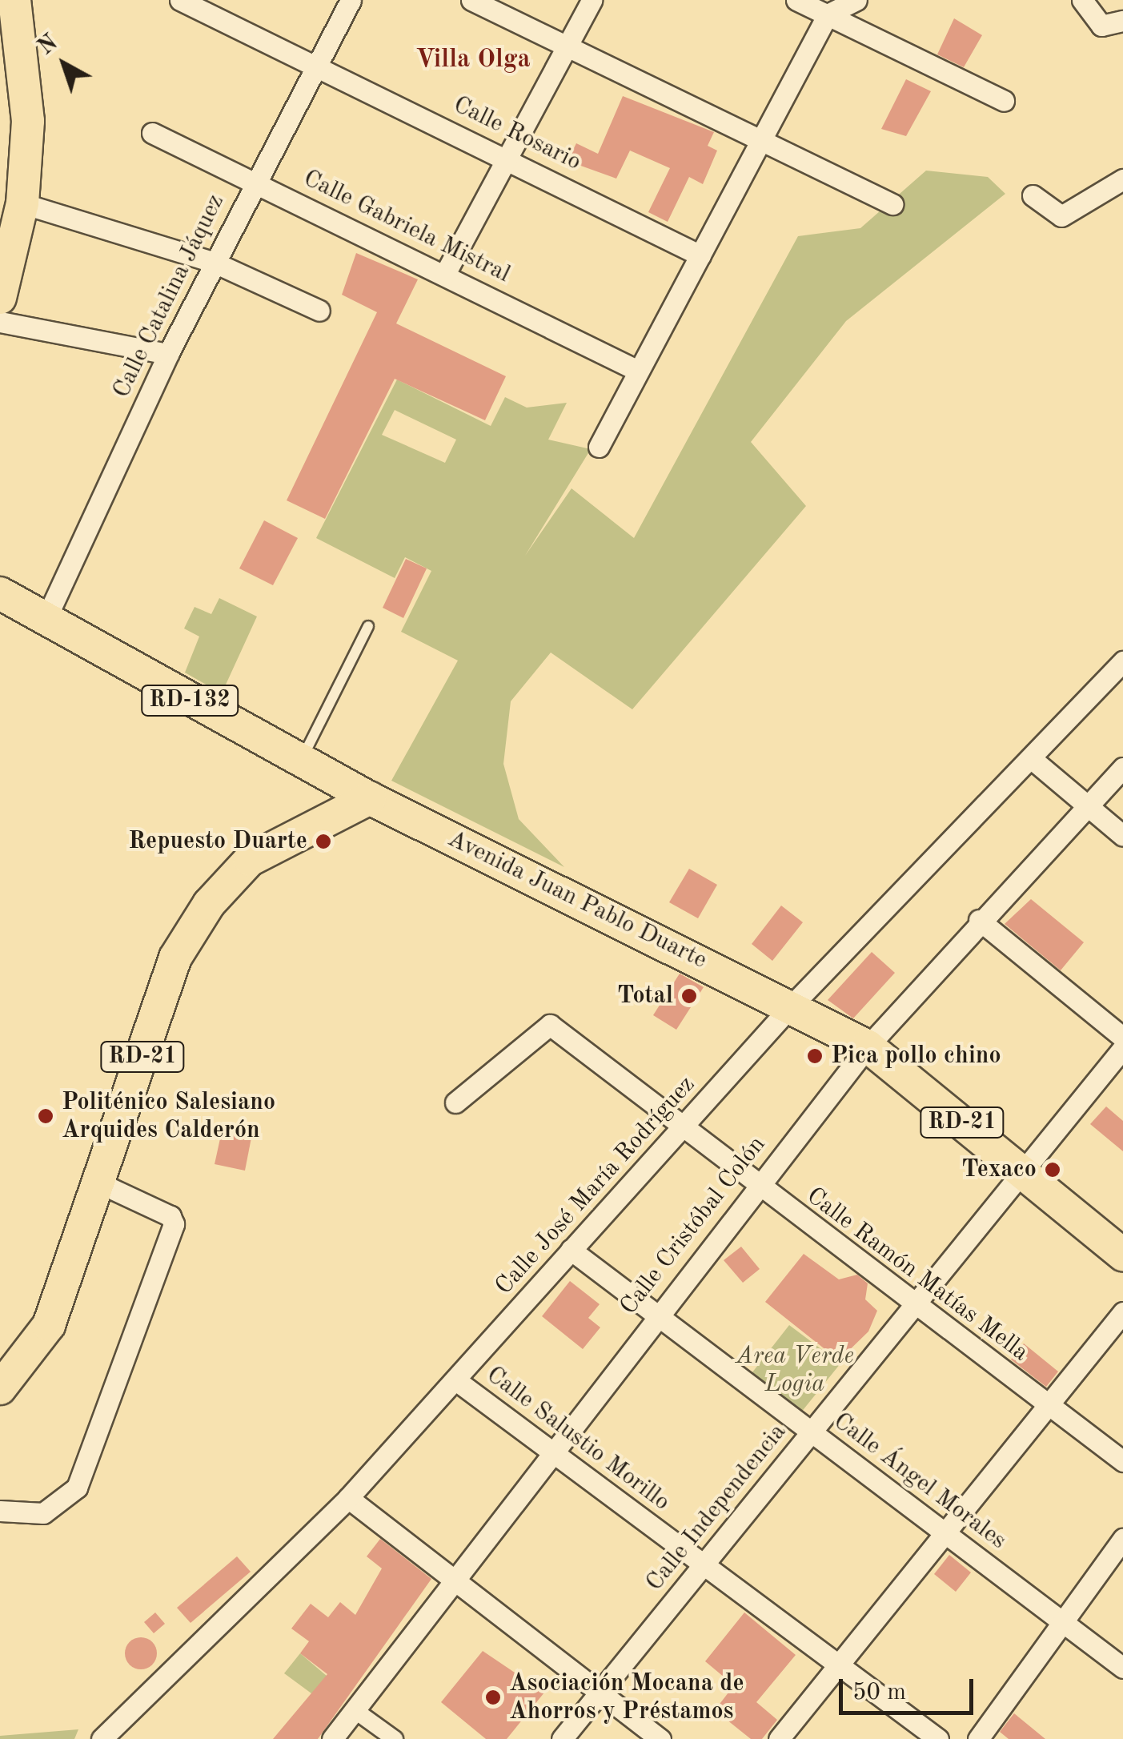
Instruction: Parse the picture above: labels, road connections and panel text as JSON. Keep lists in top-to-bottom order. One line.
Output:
{"streets":{"main road":["RD-132","Avenida Juan Pablo Duarte","RD-21"],"street":["Calle Rosario","Calle Gabriela Mistral","Calle Catalina Jáquez","Calle José María Rodríguez","Calle Cristóbal Colón","Calle Ramón Matías Mella","Calle Salustio Morillo","Calle Ángel Morales","Calle Independencia"]},"crossings":[["Calle Rosario","Calle Catalina Jáquez"],["Calle Gabriela Mistral","Calle Catalina Jáquez"],["Calle Catalina Jáquez","Avenida Juan Pablo Duarte"],["Avenida Juan Pablo Duarte","RD-21"],["Avenida Juan Pablo Duarte","Calle José María Rodríguez"],["Avenida Juan Pablo Duarte","Calle Cristóbal Colón"],["Avenida Juan Pablo Duarte","Calle Independencia"],["Calle José María Rodríguez","Calle Ramón Matías Mella"],["Calle José María Rodríguez","Calle Salustio Morillo"],["Calle José María Rodríguez","Calle Ángel Morales"],["Calle Cristóbal Colón","Calle Ramón Matías Mella"],["Calle Cristóbal Colón","Calle Salustio Morillo"],["Calle Cristóbal Colón","Calle Ángel Morales"],["Calle Ramón Matías Mella","Calle Independencia"],["Calle Salustio Morillo","Calle Independencia"],["Calle Ángel Morales","Calle Independencia"]],"districts":["Villa Olga"],"parks":["Area Verde Logia"],"places":["Repuesto Duarte","Total","Pica pollo chino","Politénico Salesiano Arquides Calderón","Texaco","Asociación Mocana de Ahorros y Préstamos"],"scale_bar":"50 m","north":"top left"}
